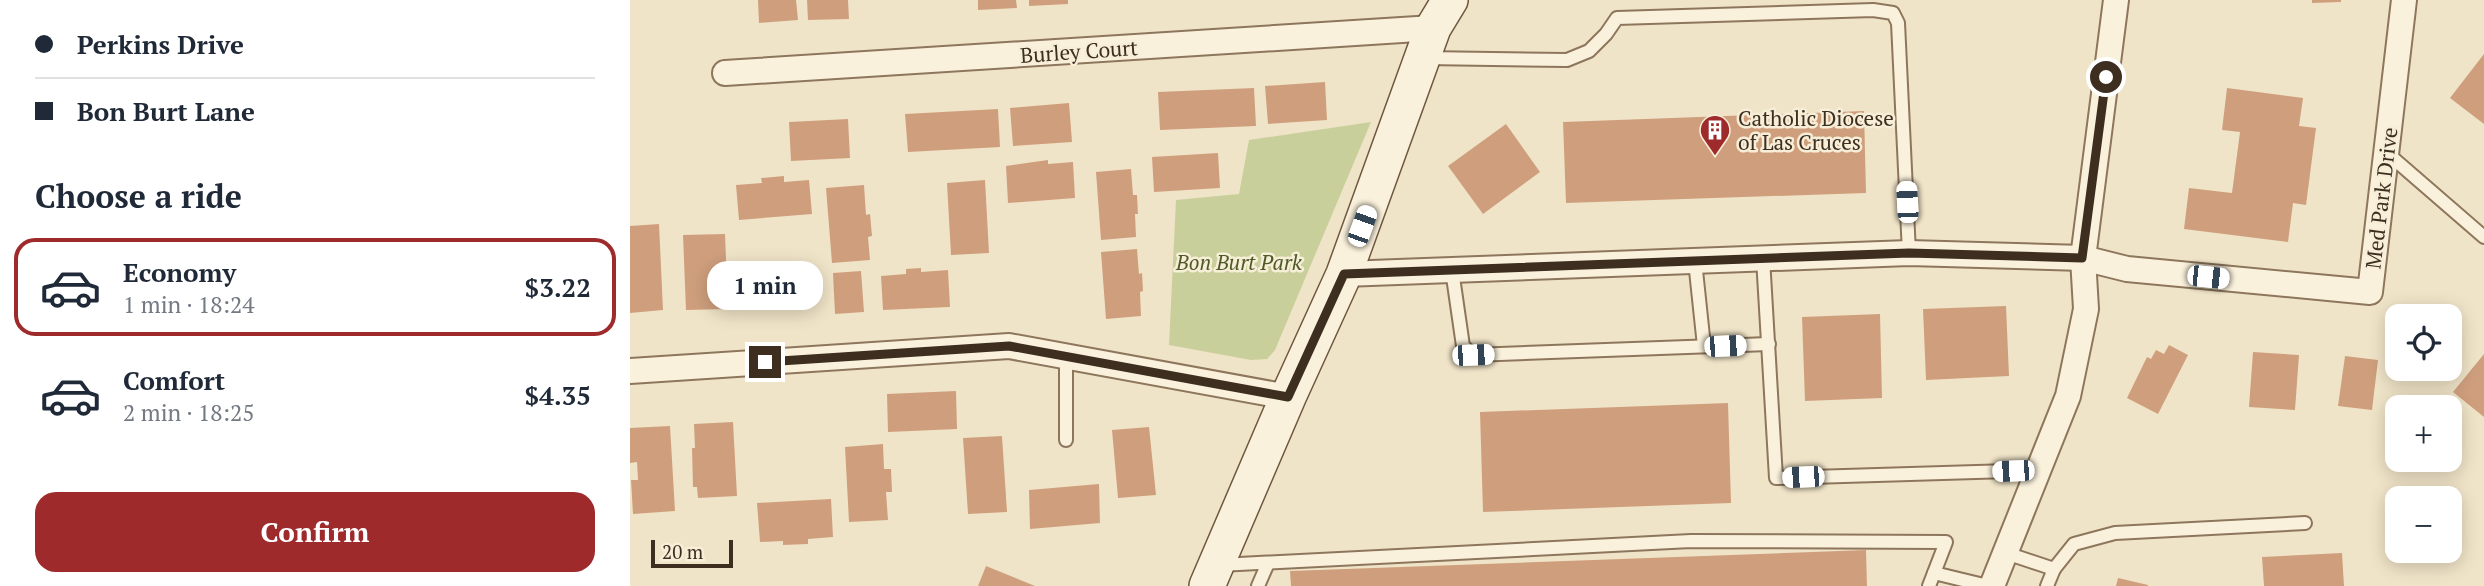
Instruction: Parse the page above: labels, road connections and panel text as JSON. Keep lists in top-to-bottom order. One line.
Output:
{"streets":{"street":["Burley Court","Med Park Drive"]},"parks":["Bon Burt Park"],"places":{"building":["Catholic Diocese of Las Cruces"]},"scale_bar":"20 m","page":{"banner":["Perkins Drive","Bon Burt Lane"],"heading":"Choose a ride","list":[{"name":"Economy","note":"1 min · 18:24","value":"$3.22"},{"name":"Comfort","note":"2 min · 18:25","value":"$4.35"}],"bubble":"1 min","map_buttons":["+","−"],"buttons":"Confirm","scale":"20 m"}}
